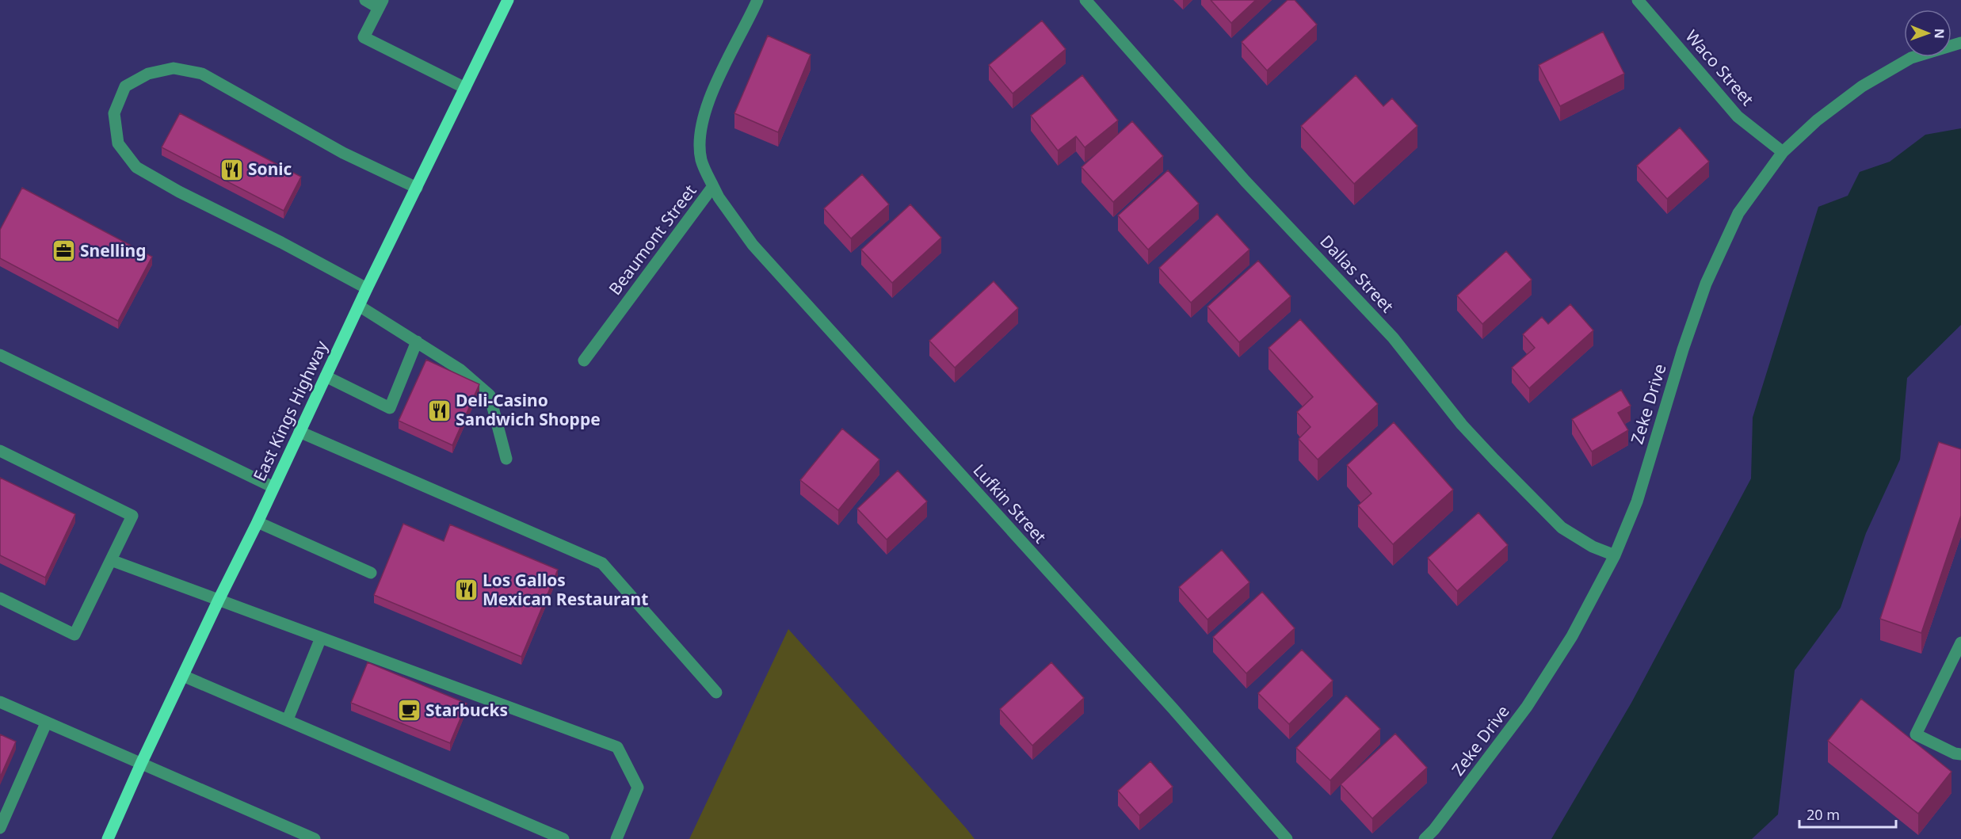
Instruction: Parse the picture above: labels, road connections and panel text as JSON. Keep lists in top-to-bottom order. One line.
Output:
{"streets":{"main road":["East Kings Highway"],"street":["Waco Street","Beaumont Street","Dallas Street","Zeke Drive","Lufkin Street"]},"crossings":[["Waco Street","Zeke Drive"],["Beaumont Street","Lufkin Street"],["Dallas Street","Zeke Drive"]],"places":{"restaurant":["Sonic","Deli-Casino Sandwich Shoppe","Los Gallos Mexican Restaurant"],"office":["Snelling"],"cafe":["Starbucks"]},"scale_bar":"20 m","north":"right"}
